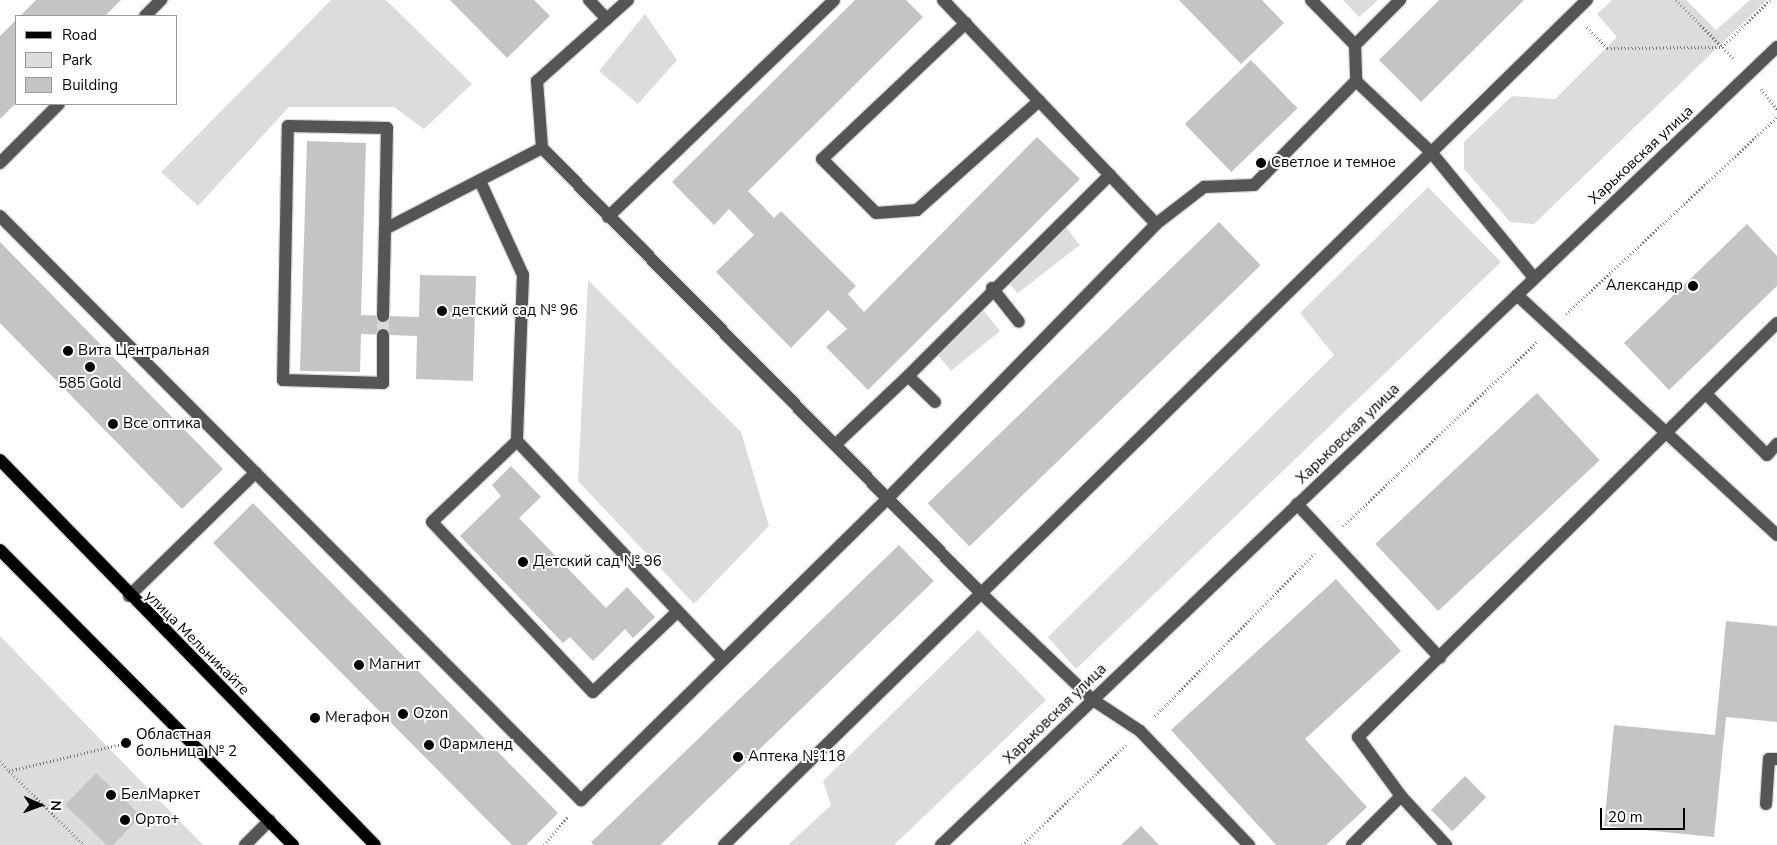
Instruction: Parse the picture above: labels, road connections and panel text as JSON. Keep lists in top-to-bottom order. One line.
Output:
{"streets":{"main road":["улица Мельникайте"],"street":["Харьковская улица"]},"places":["Светлое и темное","Александр","детский сад № 96","Вита Центральная","585 Gold","Все оптика","Детский сад № 96","Магнит","Ozon","Мегафон","Областная больница № 2","Фармленд","Аптека №118","БелМаркет","Орто+"],"legend":["Road","Park","Building"],"scale_bar":"20 m","north":"right"}
